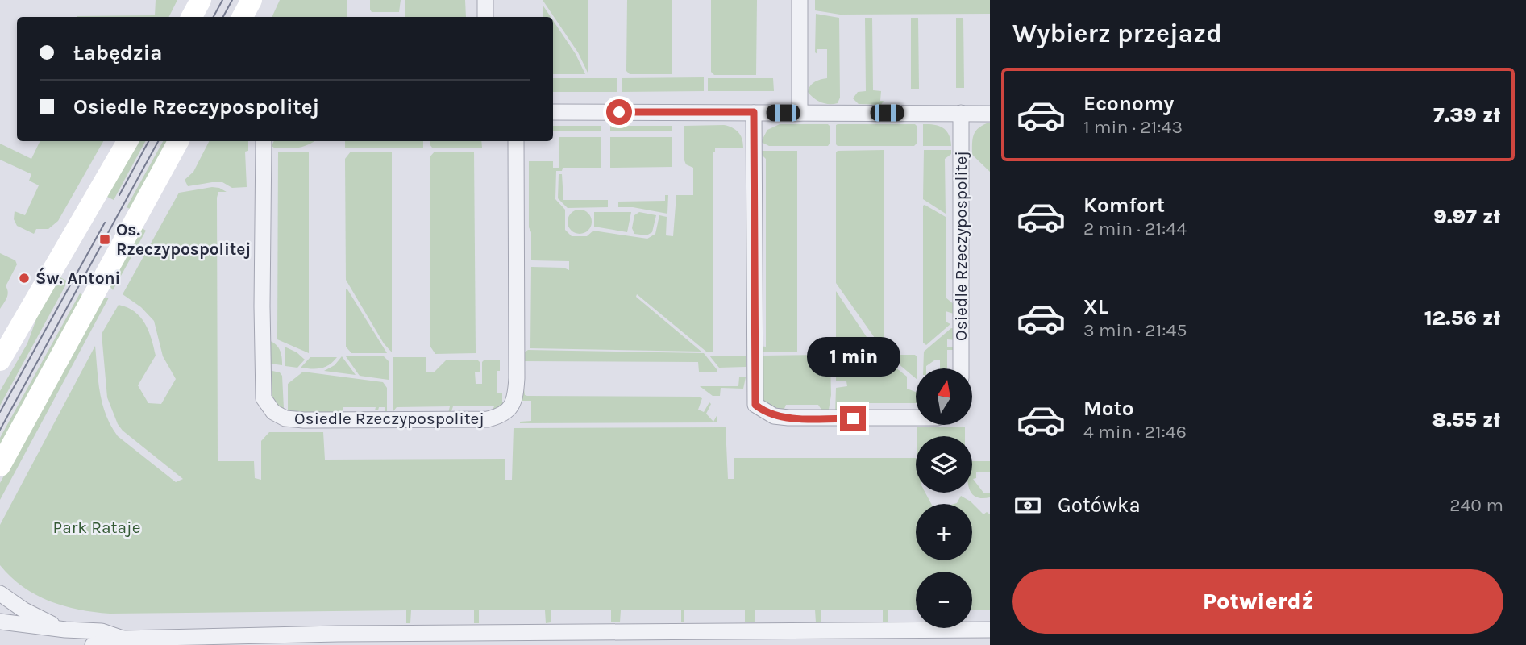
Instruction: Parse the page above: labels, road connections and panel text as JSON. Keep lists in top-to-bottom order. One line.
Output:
{"streets":{"street":["Osiedle Rzeczypospolitej"]},"parks":["Park Rataje"],"places":{"transit":["Os. Rzeczypospolitej"],"other":["Św. Antoni"]},"north":"top","page":{"heading":"Wybierz przejazd","banner":["Łabędzia","Osiedle Rzeczypospolitej"],"list":[{"name":"Economy","note":"1 min · 21:43","value":"7.39 zł"},{"name":"Komfort","note":"2 min · 21:44","value":"9.97 zł"},{"name":"XL","note":"3 min · 21:45","value":"12.56 zł"},{"name":"Moto","note":"4 min · 21:46","value":"8.55 zł"}],"bubble":"1 min","map_buttons":["+","−"],"pay":["Gotówka","240 m"],"buttons":"Potwierdź"}}
